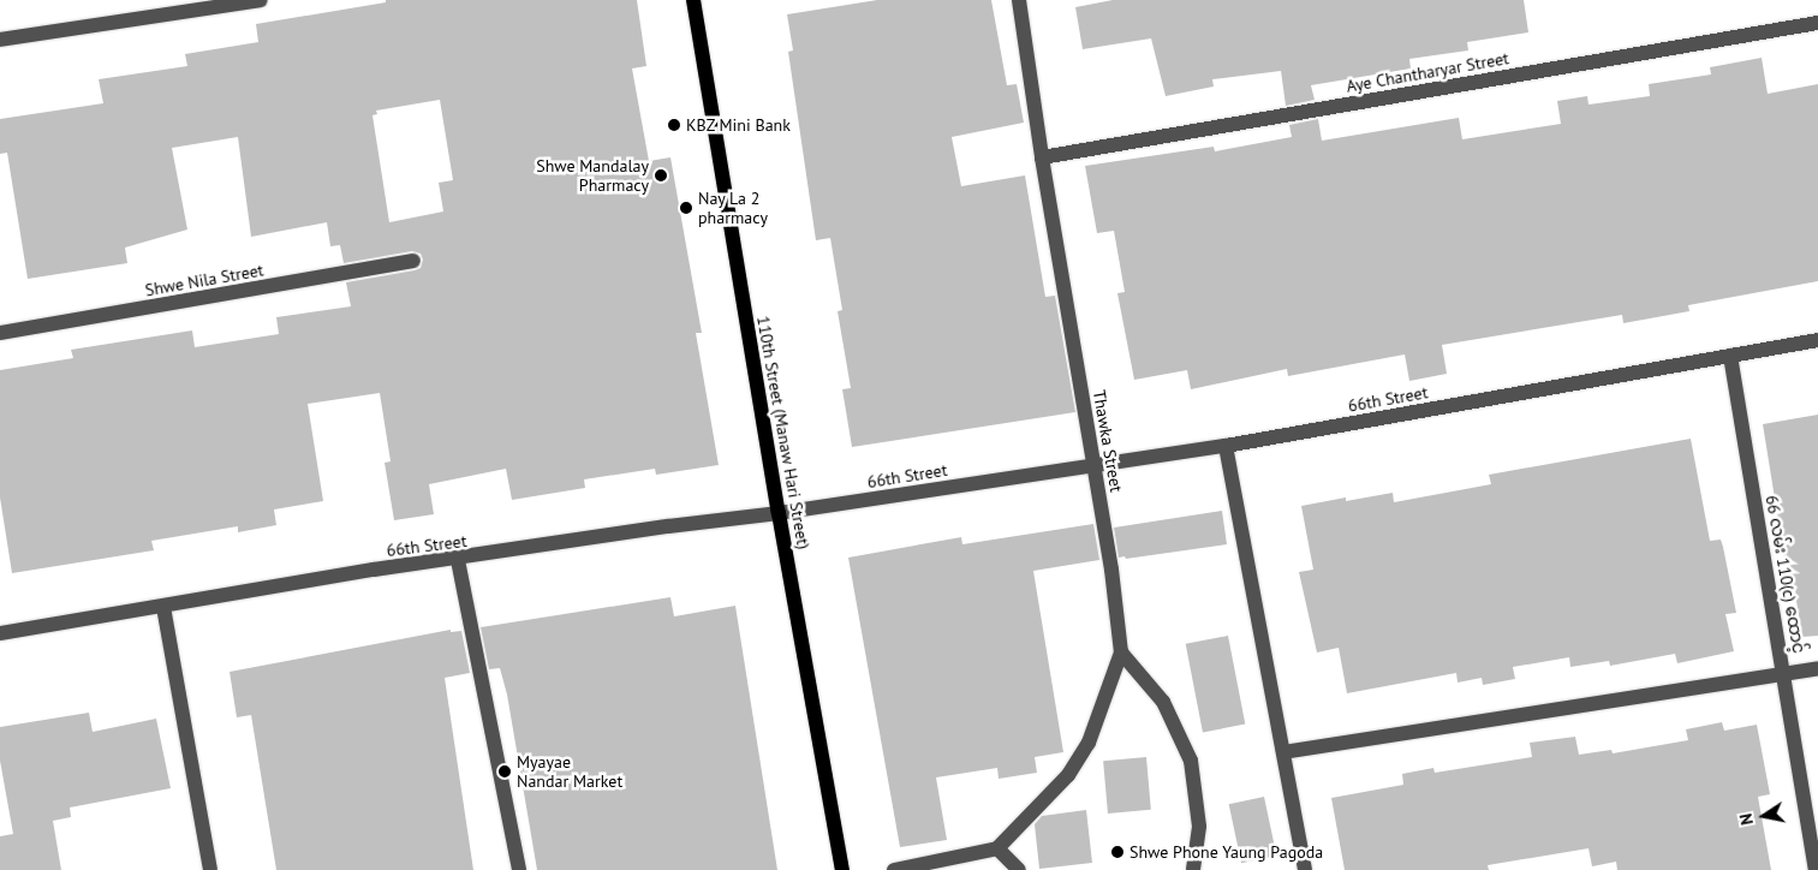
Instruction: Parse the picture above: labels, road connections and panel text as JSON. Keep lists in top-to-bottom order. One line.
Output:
{"streets":{"main road":["110th Street (Manaw Hari Street)"],"street":["Aye Chantharyar Street","Shwe Nila Street","66th Street","Thawka Street","66 လမ်း 110(c) ထောင့်"]},"crossings":[["Aye Chantharyar Street","Thawka Street"],["66th Street","110th Street (Manaw Hari Street)"],["66th Street","Thawka Street"],["66th Street","66 လမ်း 110(c) ထောင့်"]],"places":["KBZ Mini Bank","Shwe Mandalay Pharmacy","Nay La 2 pharmacy","Myayae Nandar Market","Shwe Phone Yaung Pagoda"],"north":"left"}
